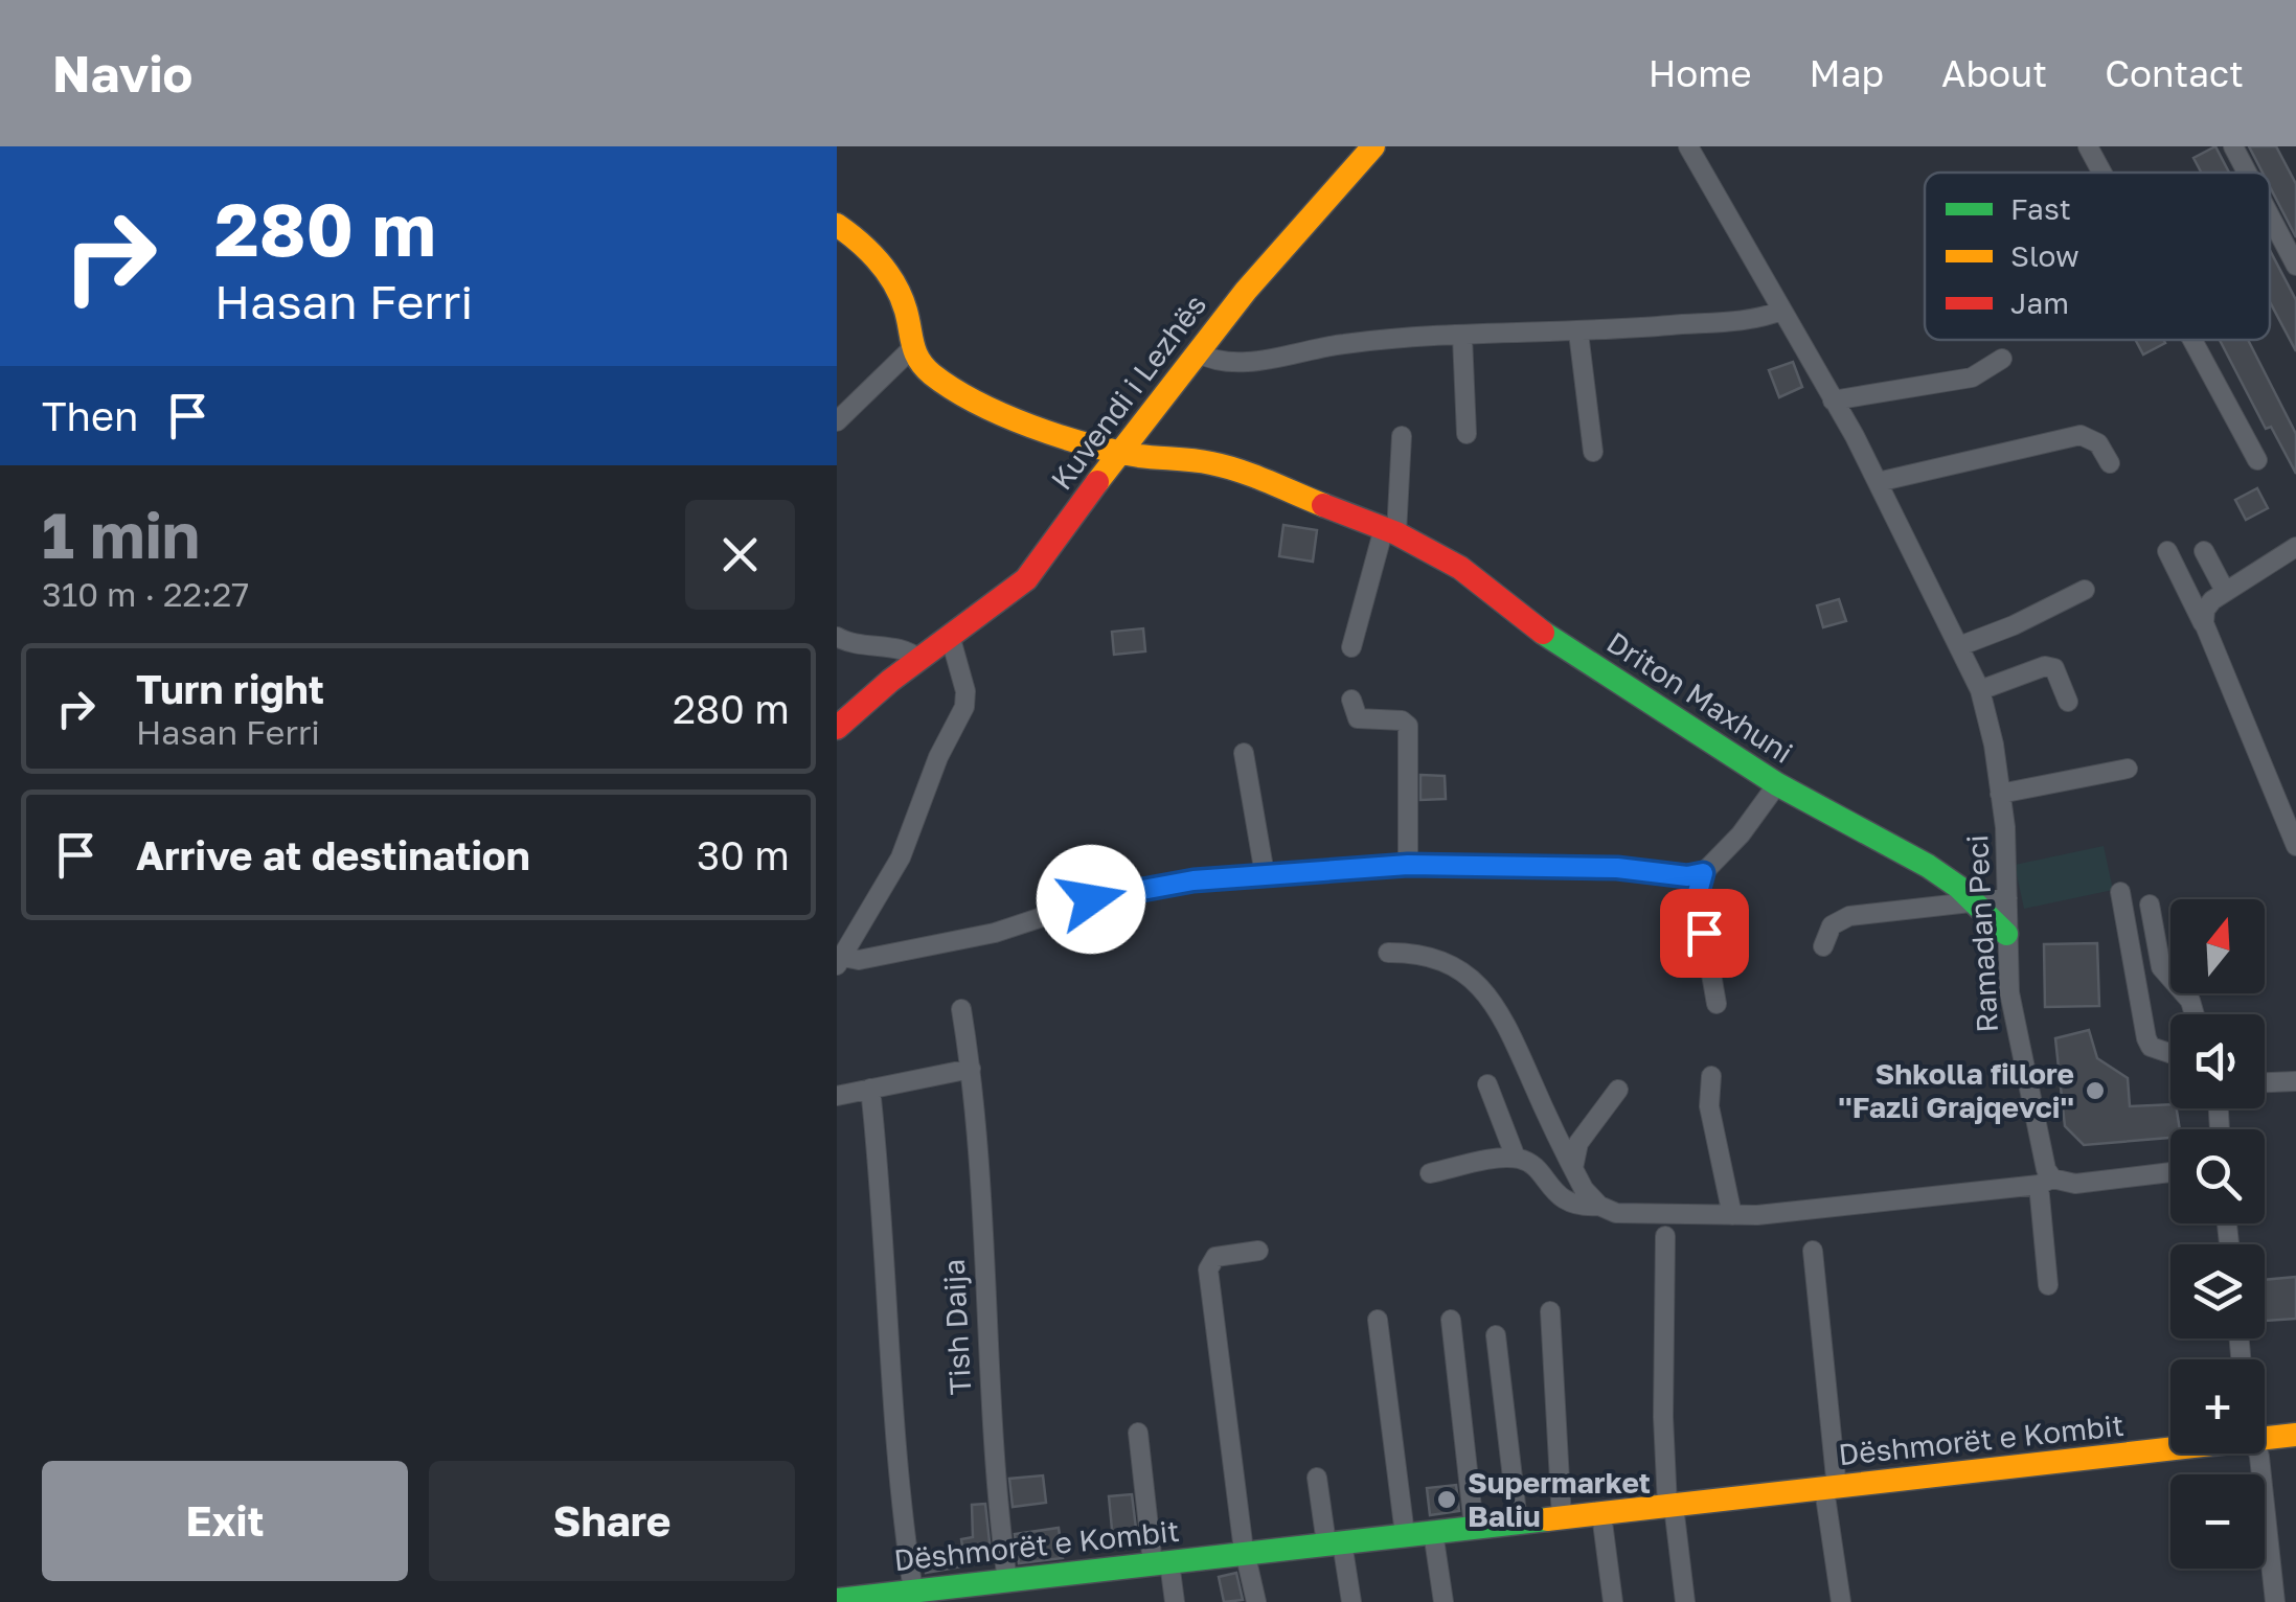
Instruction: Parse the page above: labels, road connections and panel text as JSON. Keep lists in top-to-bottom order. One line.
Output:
{"streets":{"street":["Kuvendi i Lezhës","Driton Maxhuni","Ramadan Peci","Tish Daija","Dëshmorët e Kombit"]},"crossings":[["Kuvendi i Lezhës","Driton Maxhuni"],["Driton Maxhuni","Ramadan Peci"],["Tish Daija","Dëshmorët e Kombit"]],"places":["Shkolla fillore ''Fazli Grajqevci''","Supermarket Baliu"],"legend":["Fast","Slow","Jam"],"north":"top","page":{"header":"Navio","nav":["Home","Map","About","Contact"],"turn":["280 m","Hasan Ferri"],"then":"Then","heading":["1 min","310 m · 22:27"],"list":[{"name":"Turn right","note":"Hasan Ferri","value":"280 m"},{"name":"Arrive at destination","value":"30 m"}],"map_buttons":["+","−"],"buttons":["Exit","Share"]}}
